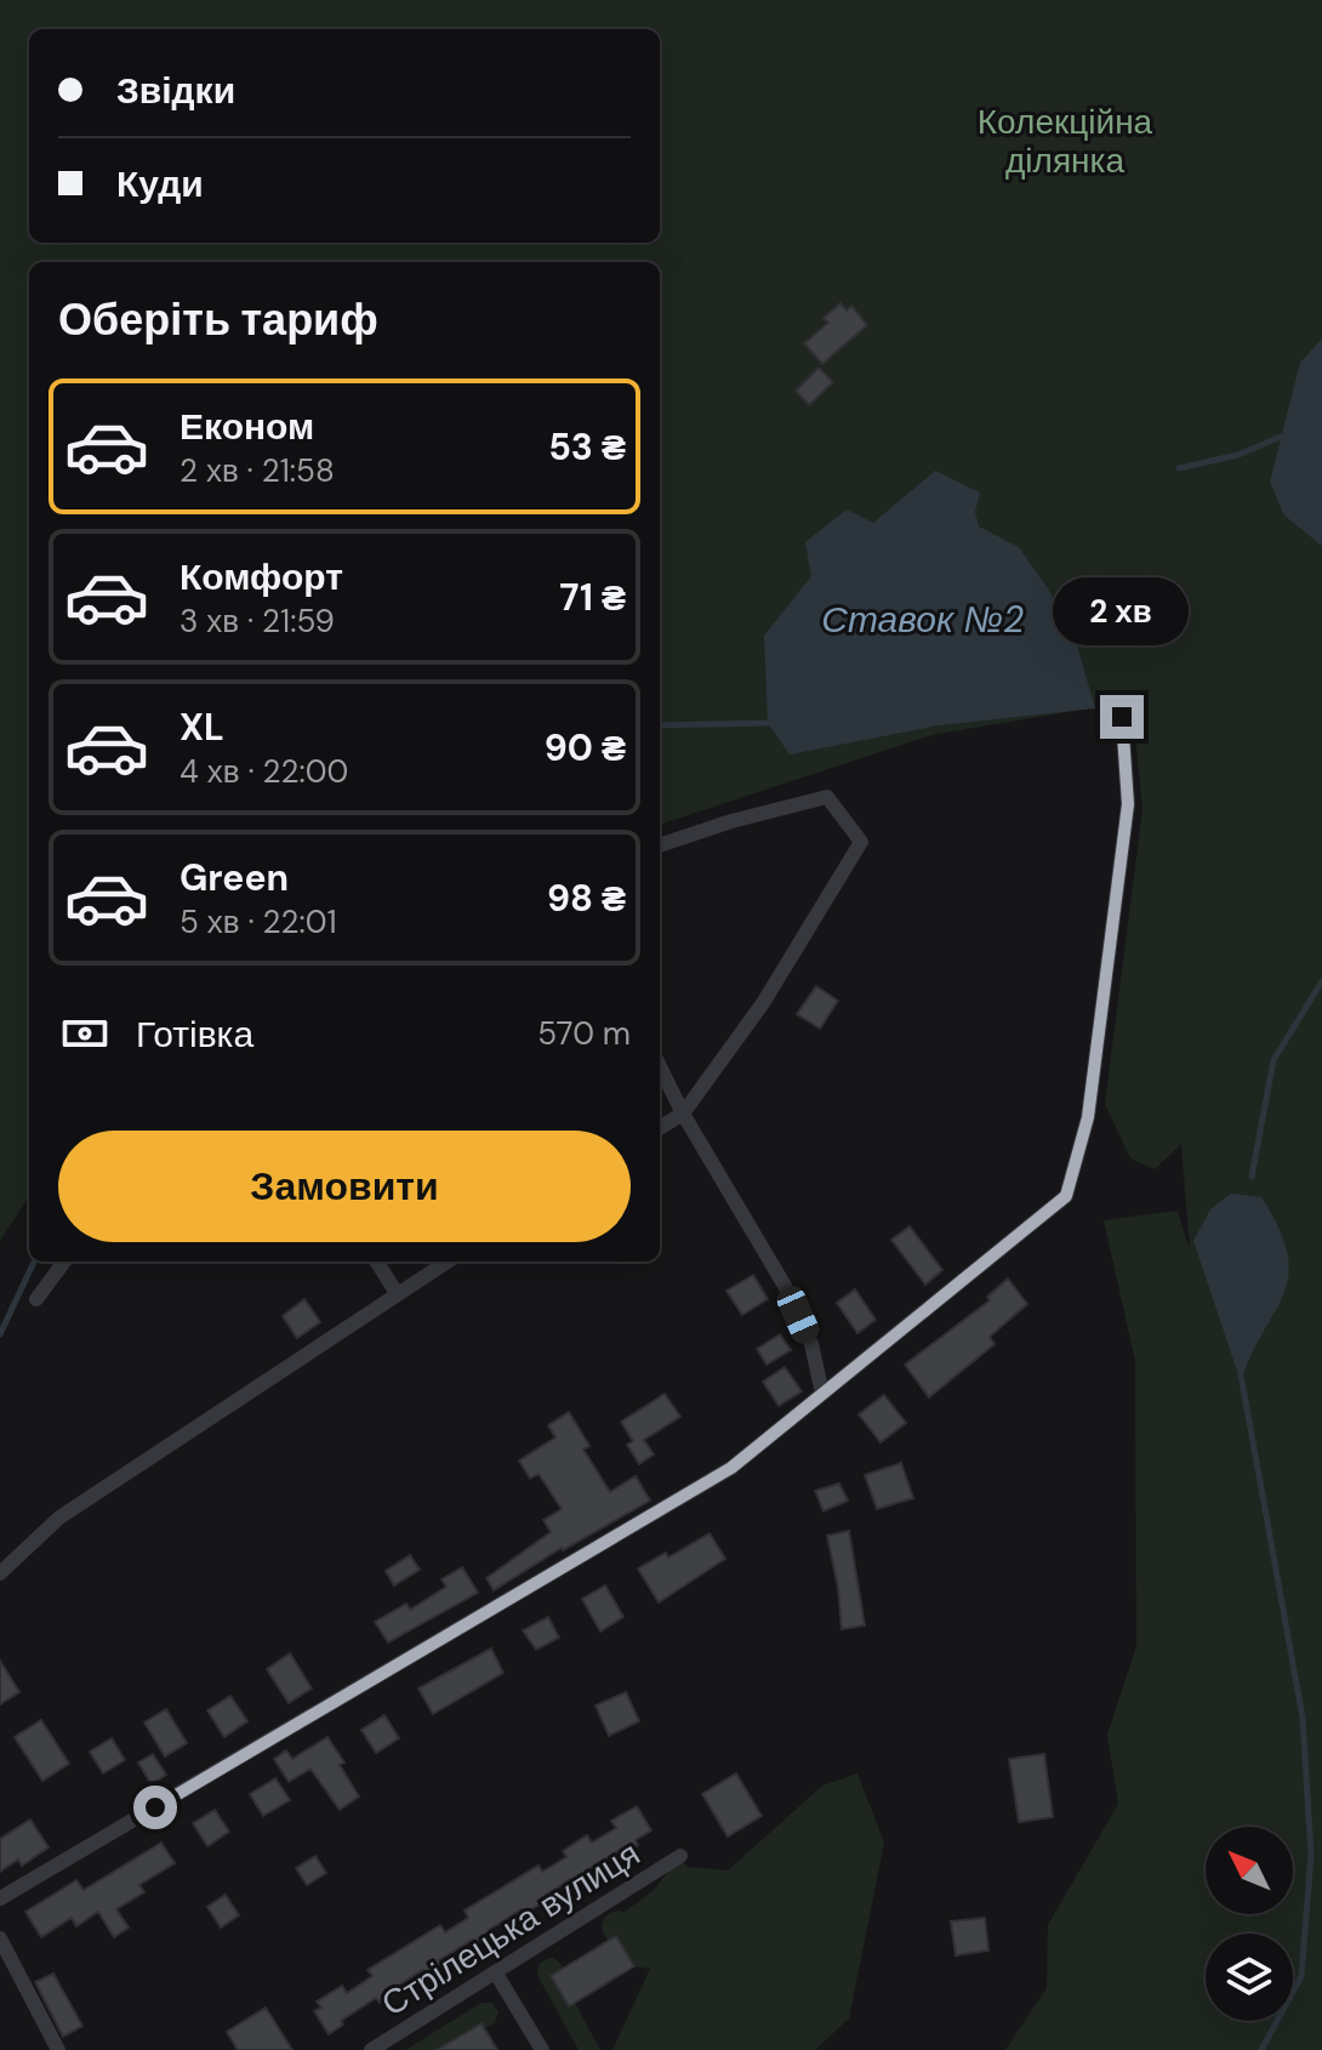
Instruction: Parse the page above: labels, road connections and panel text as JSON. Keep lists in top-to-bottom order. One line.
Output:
{"streets":{"street":["Стрілецька вулиця"]},"water":["Ставок №2"],"parks":["Колекційна ділянка"],"north":"top left","page":{"banner":["Звідки","Куди"],"heading":"Оберіть тариф","list":[{"name":"Економ","note":"2 хв · 21:58","value":"53 ₴"},{"name":"Комфорт","note":"3 хв · 21:59","value":"71 ₴"},{"name":"XL","note":"4 хв · 22:00","value":"90 ₴"},{"name":"Green","note":"5 хв · 22:01","value":"98 ₴"}],"bubble":"2 хв","pay":["Готівка","570 m"],"buttons":"Замовити"}}
